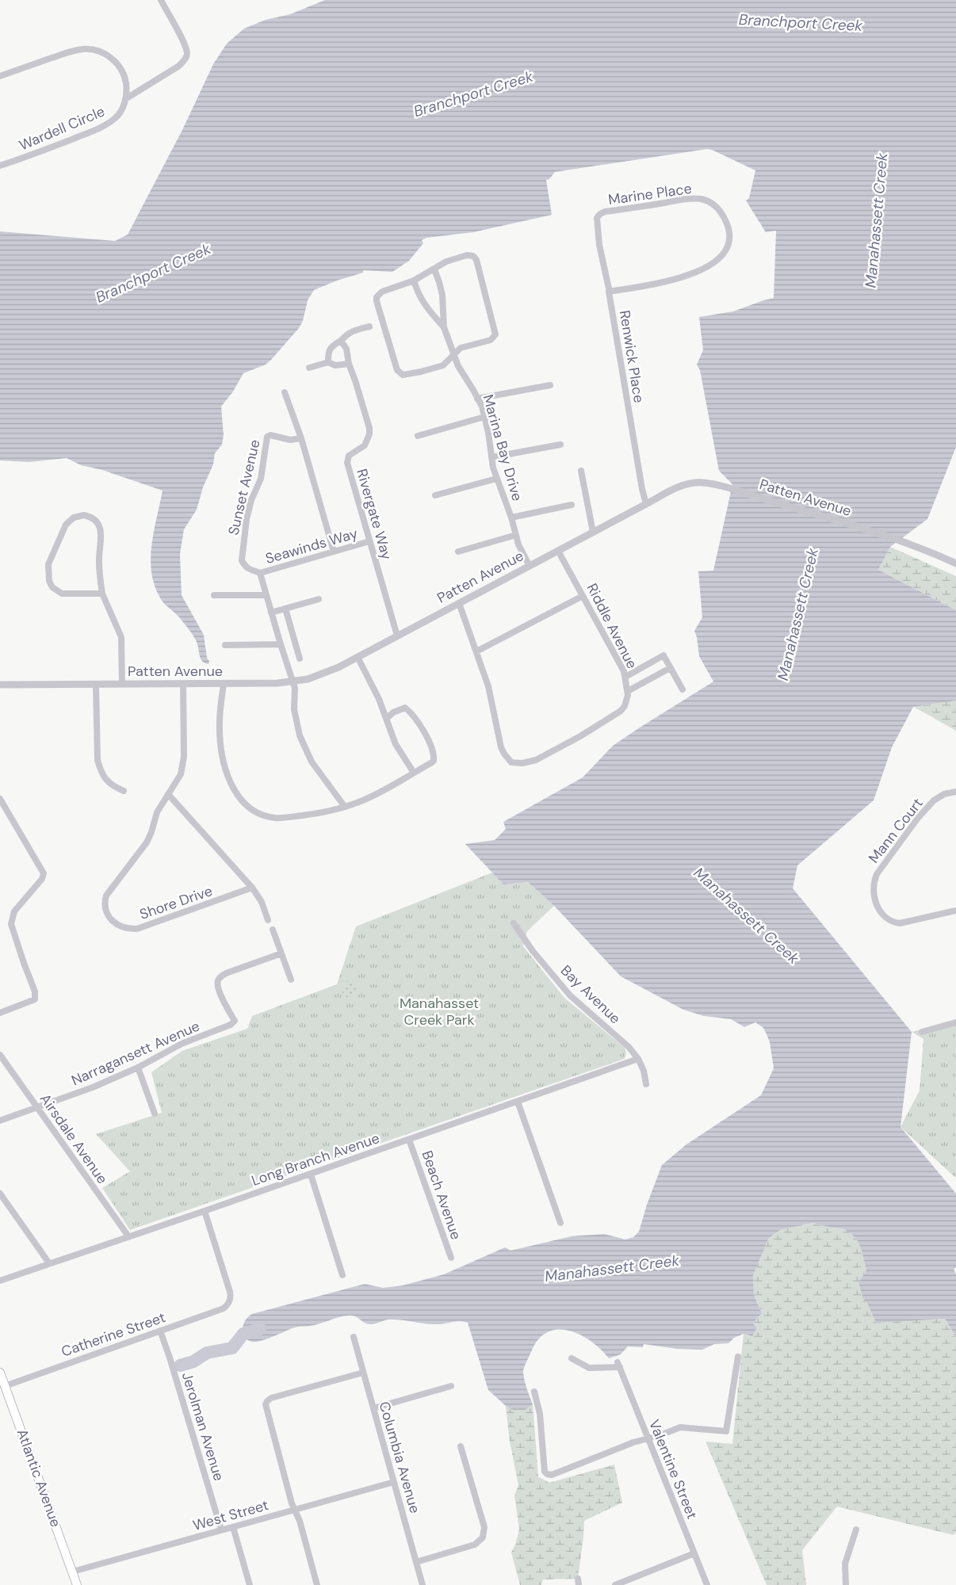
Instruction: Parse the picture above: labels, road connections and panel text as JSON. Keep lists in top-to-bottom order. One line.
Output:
{"streets":{"main road":["Atlantic Avenue"],"street":["Wardell Circle","Marine Place","Renwick Place","Marina Bay Drive","Sunset Avenue","Patten Avenue","Rivergate Way","Seawinds Way","Riddle Avenue","Mann Court","Shore Drive","Bay Avenue","Narragansett Avenue","Airsdale Avenue","Long Branch Avenue","Beach Avenue","Catherine Street","Jerolman Avenue","Columbia Avenue","Valentine Street","West Street"]},"crossings":[["Marine Place","Renwick Place"],["Renwick Place","Patten Avenue"],["Marina Bay Drive","Patten Avenue"],["Sunset Avenue","Seawinds Way"],["Patten Avenue","Rivergate Way"],["Patten Avenue","Riddle Avenue"],["Patten Avenue","Shore Drive"],["Rivergate Way","Seawinds Way"],["Bay Avenue","Long Branch Avenue"],["Narragansett Avenue","Airsdale Avenue"],["Airsdale Avenue","Long Branch Avenue"],["Long Branch Avenue","Beach Avenue"],["Long Branch Avenue","Catherine Street"],["Catherine Street","Jerolman Avenue"],["Catherine Street","Atlantic Avenue"],["Jerolman Avenue","West Street"],["Columbia Avenue","West Street"],["Atlantic Avenue","West Street"]],"water":["Branchport Creek","Manahassett Creek"],"parks":["Manahasset Creek Park"]}
